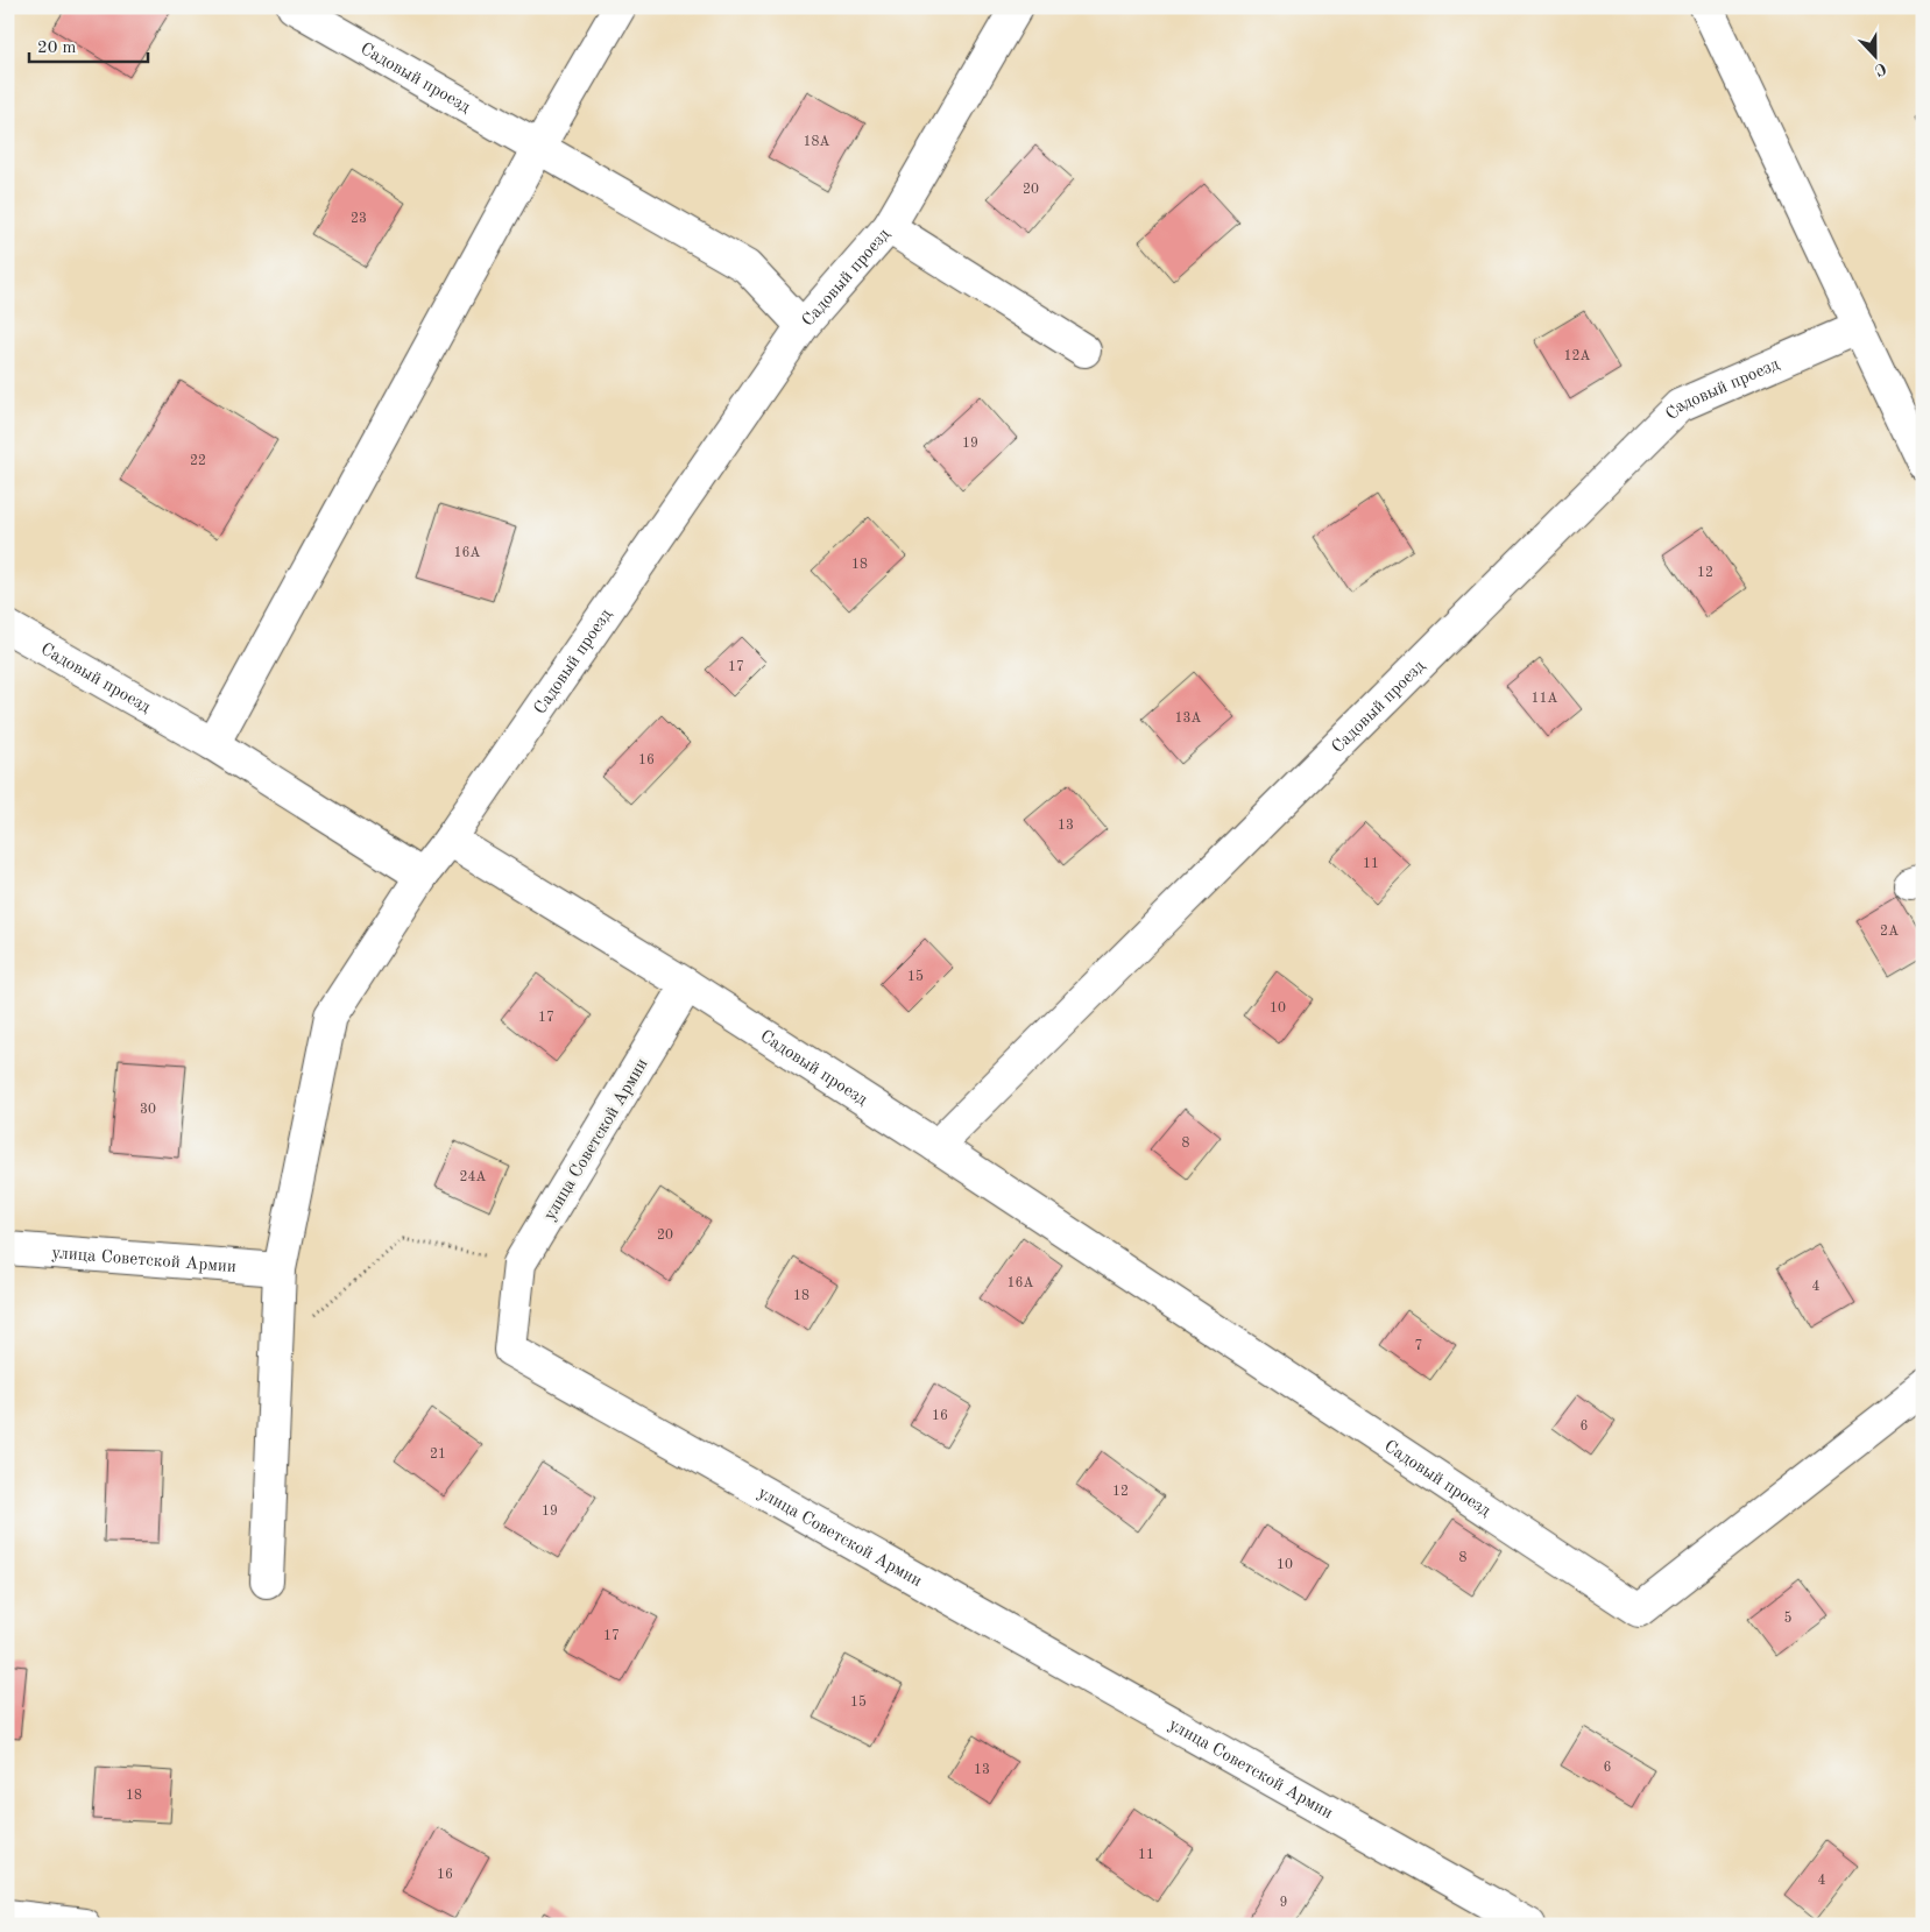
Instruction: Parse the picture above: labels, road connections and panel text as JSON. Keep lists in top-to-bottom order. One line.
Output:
{"streets":{"street":["Садовый проезд","улица Советской Армии"]},"crossings":[["Садовый проезд","улица Советской Армии"]],"house_numbers":["18А","20","23","12А","19","22","16А","18","12","17","11А","13А","16","13","11","2А","15","10","17","30","8","24А","20","16А","4","18","7","16","6","21","12","19","8","10","5","17","15","6","13","18","11","16","4","9"],"scale_bar":"20 m","north":"bottom"}
